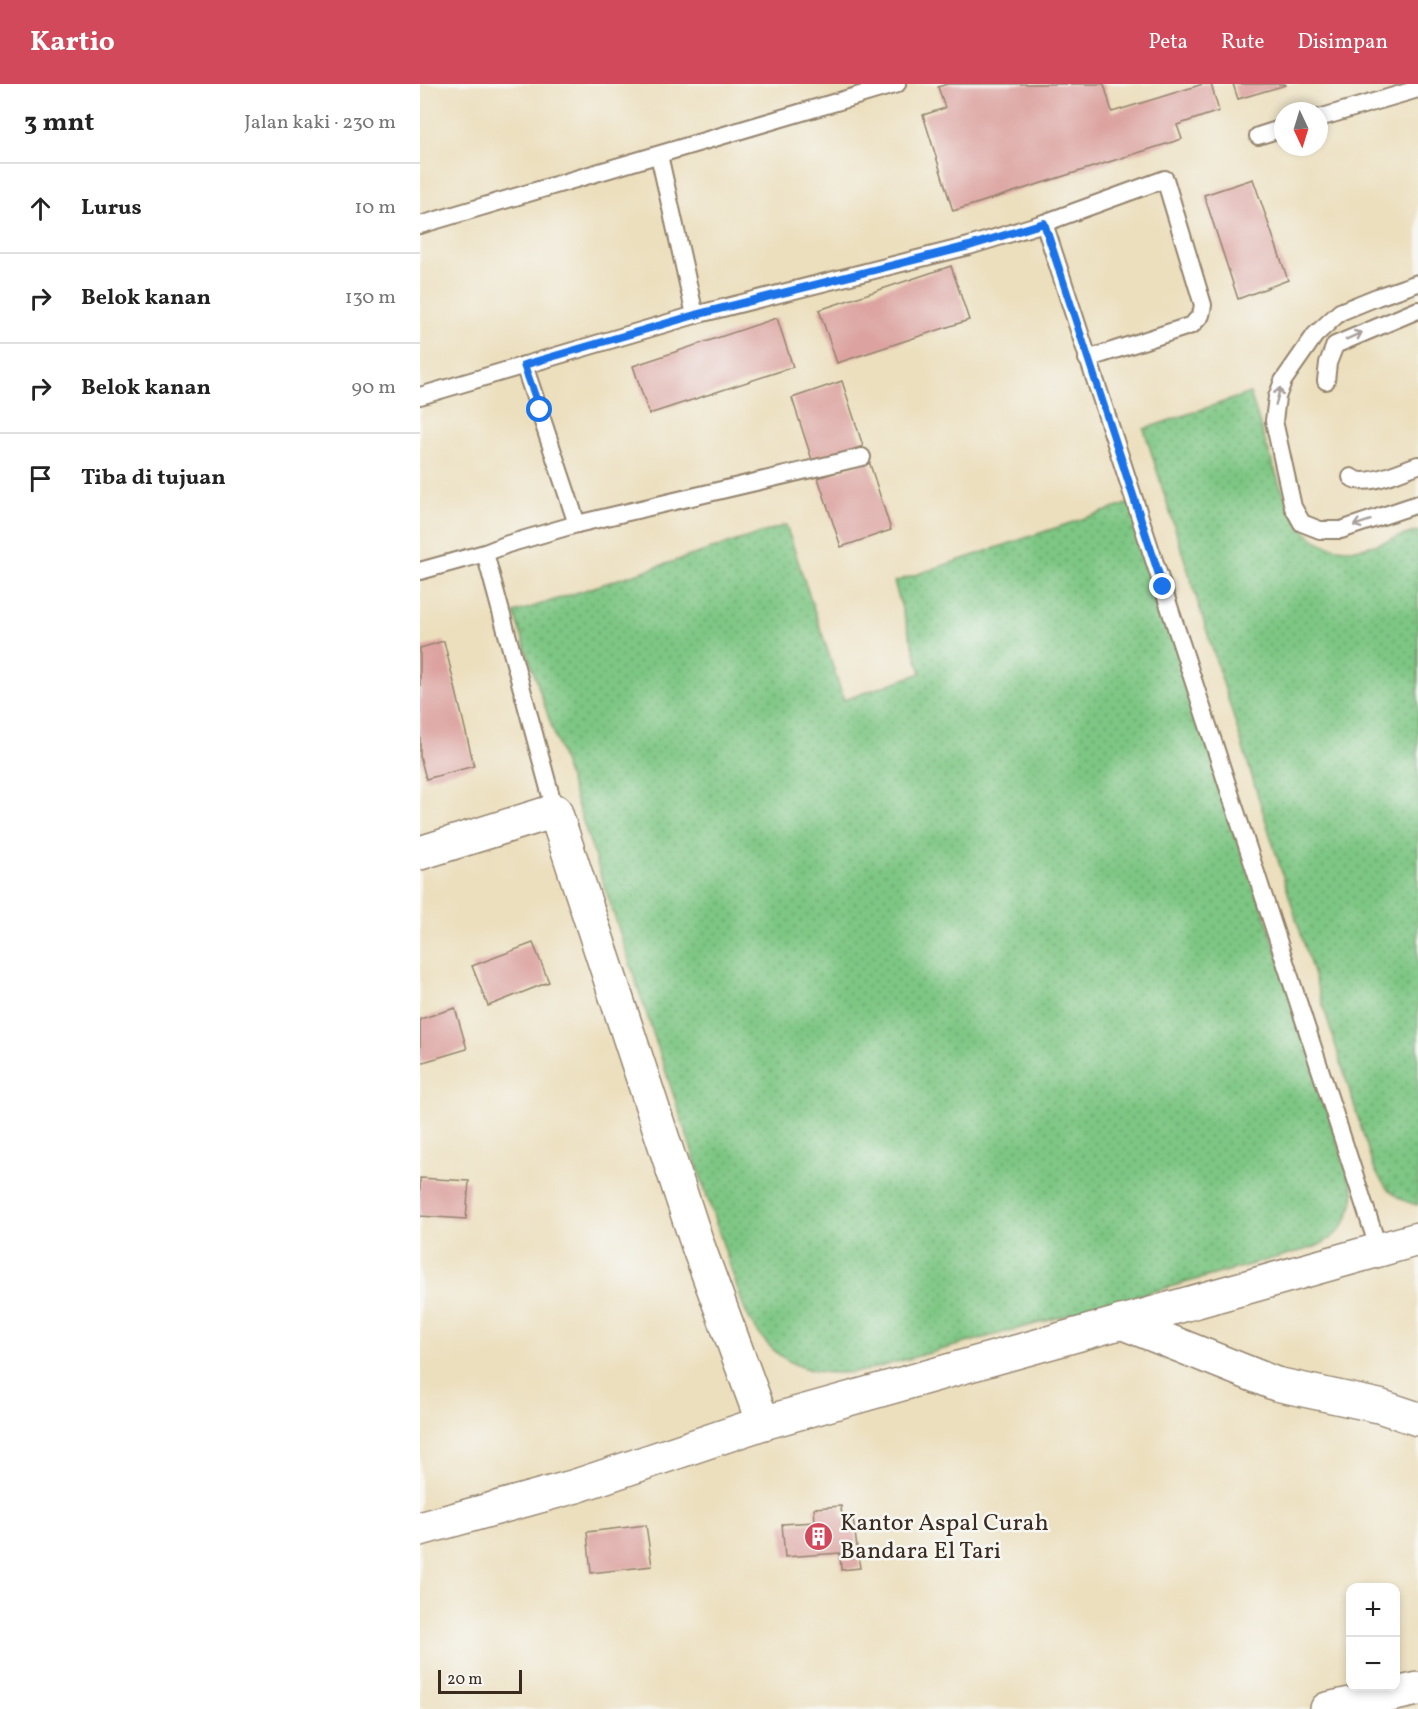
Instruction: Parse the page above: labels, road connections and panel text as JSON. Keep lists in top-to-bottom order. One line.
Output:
{"places":{"building":["Kantor Aspal Curah Bandara El Tari"]},"scale_bar":"20 m","north":"bottom","page":{"header":"Kartio","nav":["Peta","Rute","Disimpan"],"heading":["3 mnt","Jalan kaki · 230 m"],"list":[["Lurus","10 m"],["Belok kanan","130 m"],["Belok kanan","90 m"],"Tiba di tujuan"],"map_buttons":["+","−"],"scale":"20 m"}}
